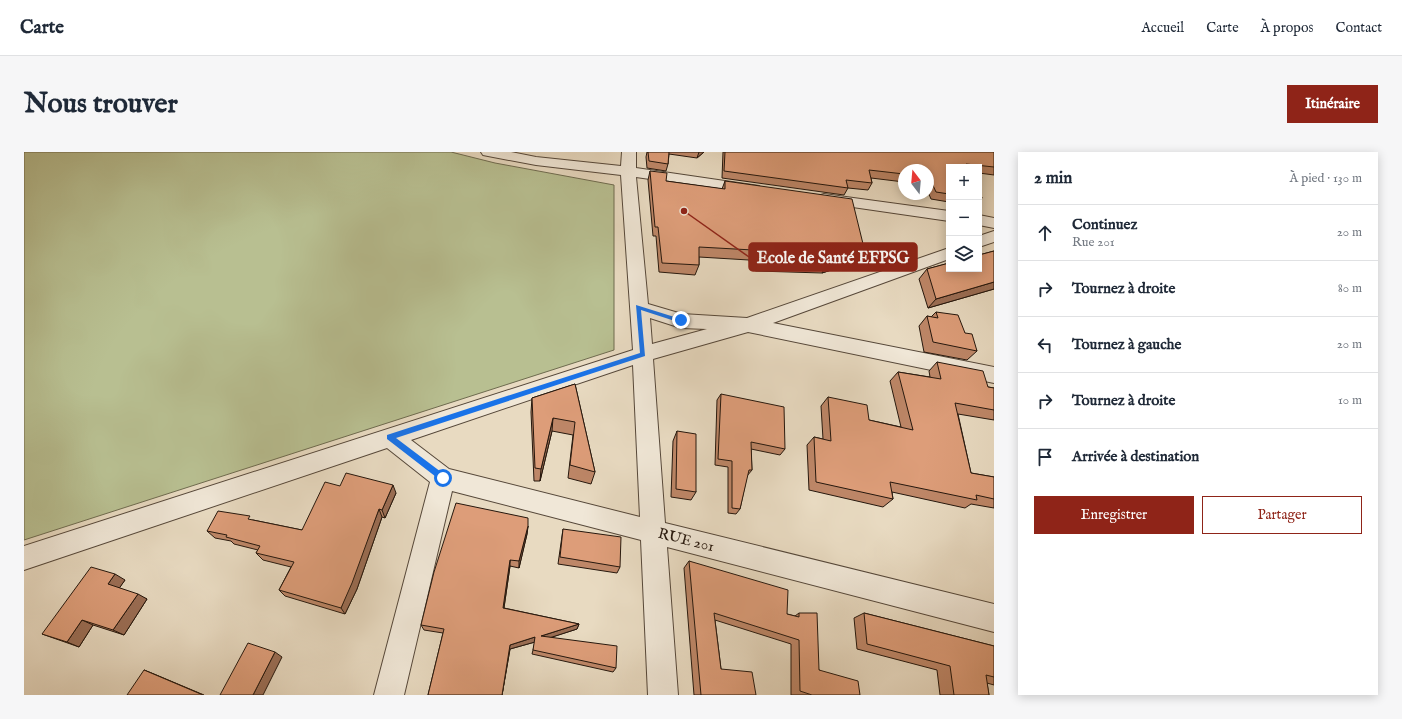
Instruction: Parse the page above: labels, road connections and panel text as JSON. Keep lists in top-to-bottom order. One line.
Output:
{"streets":{"street":["RUE 201"]},"places":["Ecole de Santé EFPSG"],"north":"top","page":{"header":"Carte","nav":["Accueil","Carte","À propos","Contact"],"buttons":["Itinéraire",["Enregistrer","Partager"]],"title":"Nous trouver","heading":["2 min","À pied · 130 m"],"map_buttons":["+","−"],"list":[["Continuez","Rue 201","20 m"],["Tournez à droite","80 m"],["Tournez à gauche","20 m"],["Tournez à droite","10 m"],"Arrivée à destination"]}}
